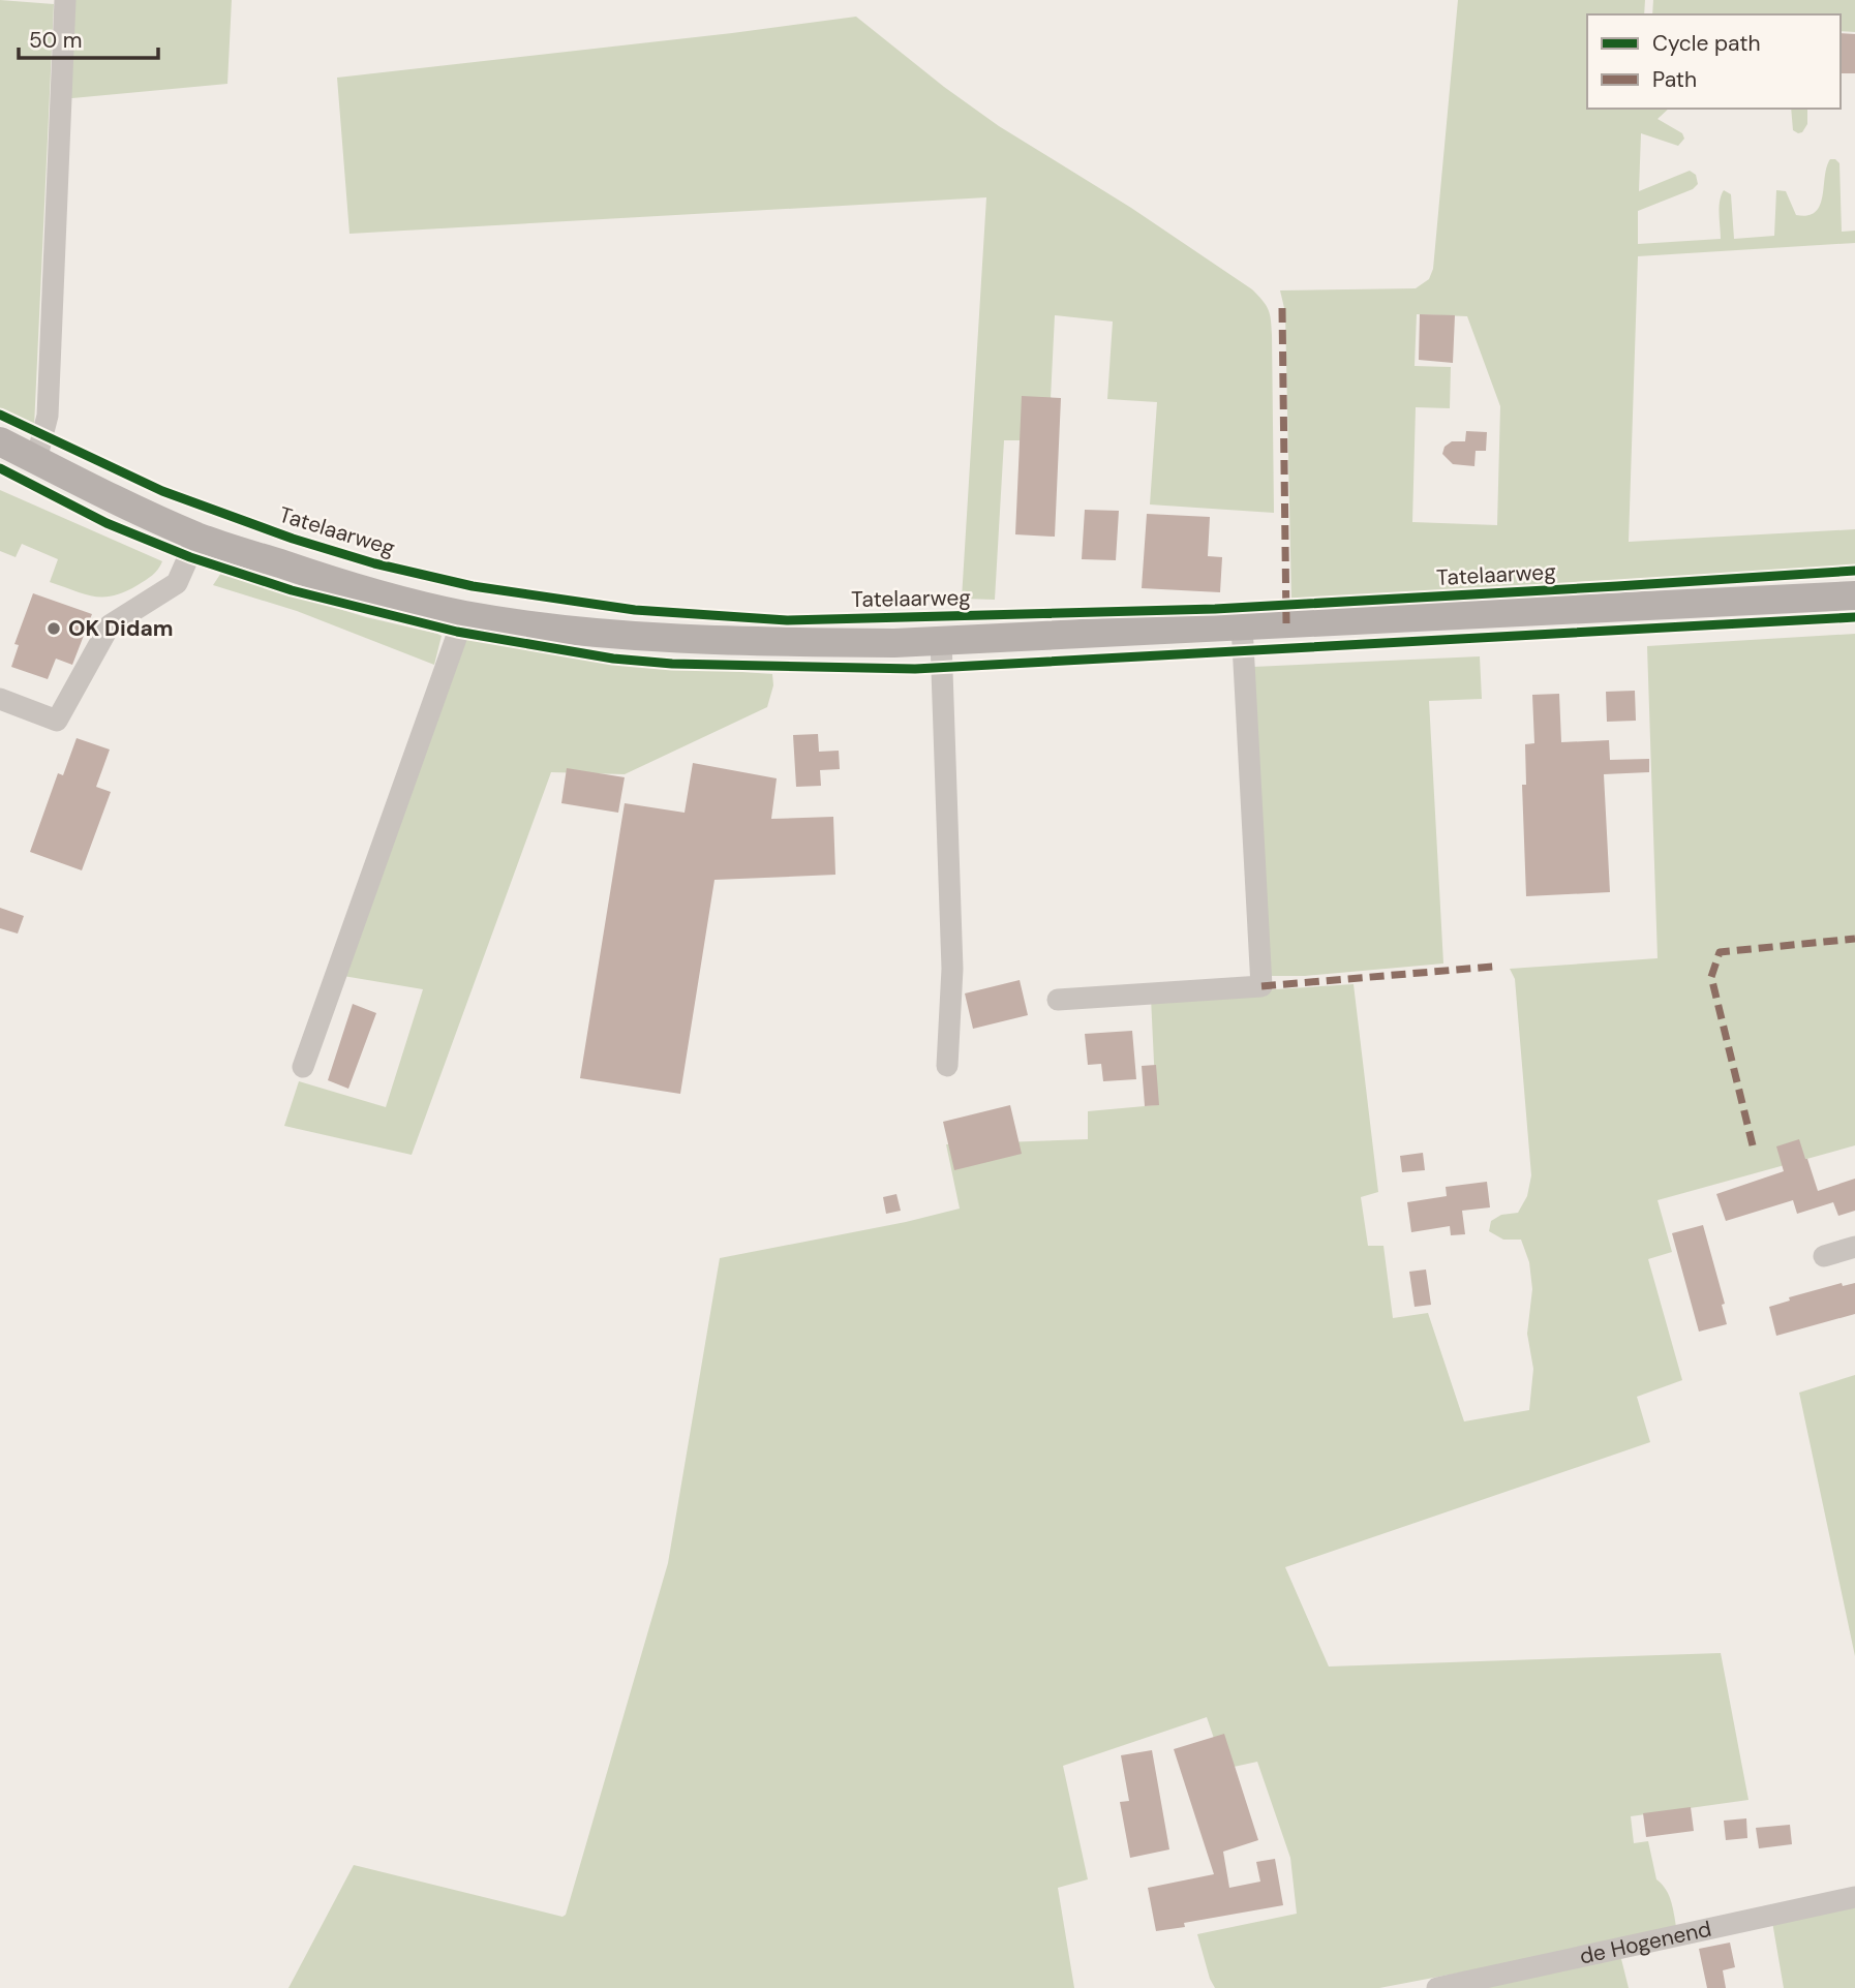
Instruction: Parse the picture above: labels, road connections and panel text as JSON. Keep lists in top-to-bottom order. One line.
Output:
{"streets":{"main road":["Tatelaarweg"],"street":["de Hogenend"]},"places":["OK Didam"],"legend":["Cycle path","Path"],"scale_bar":"50 m"}
